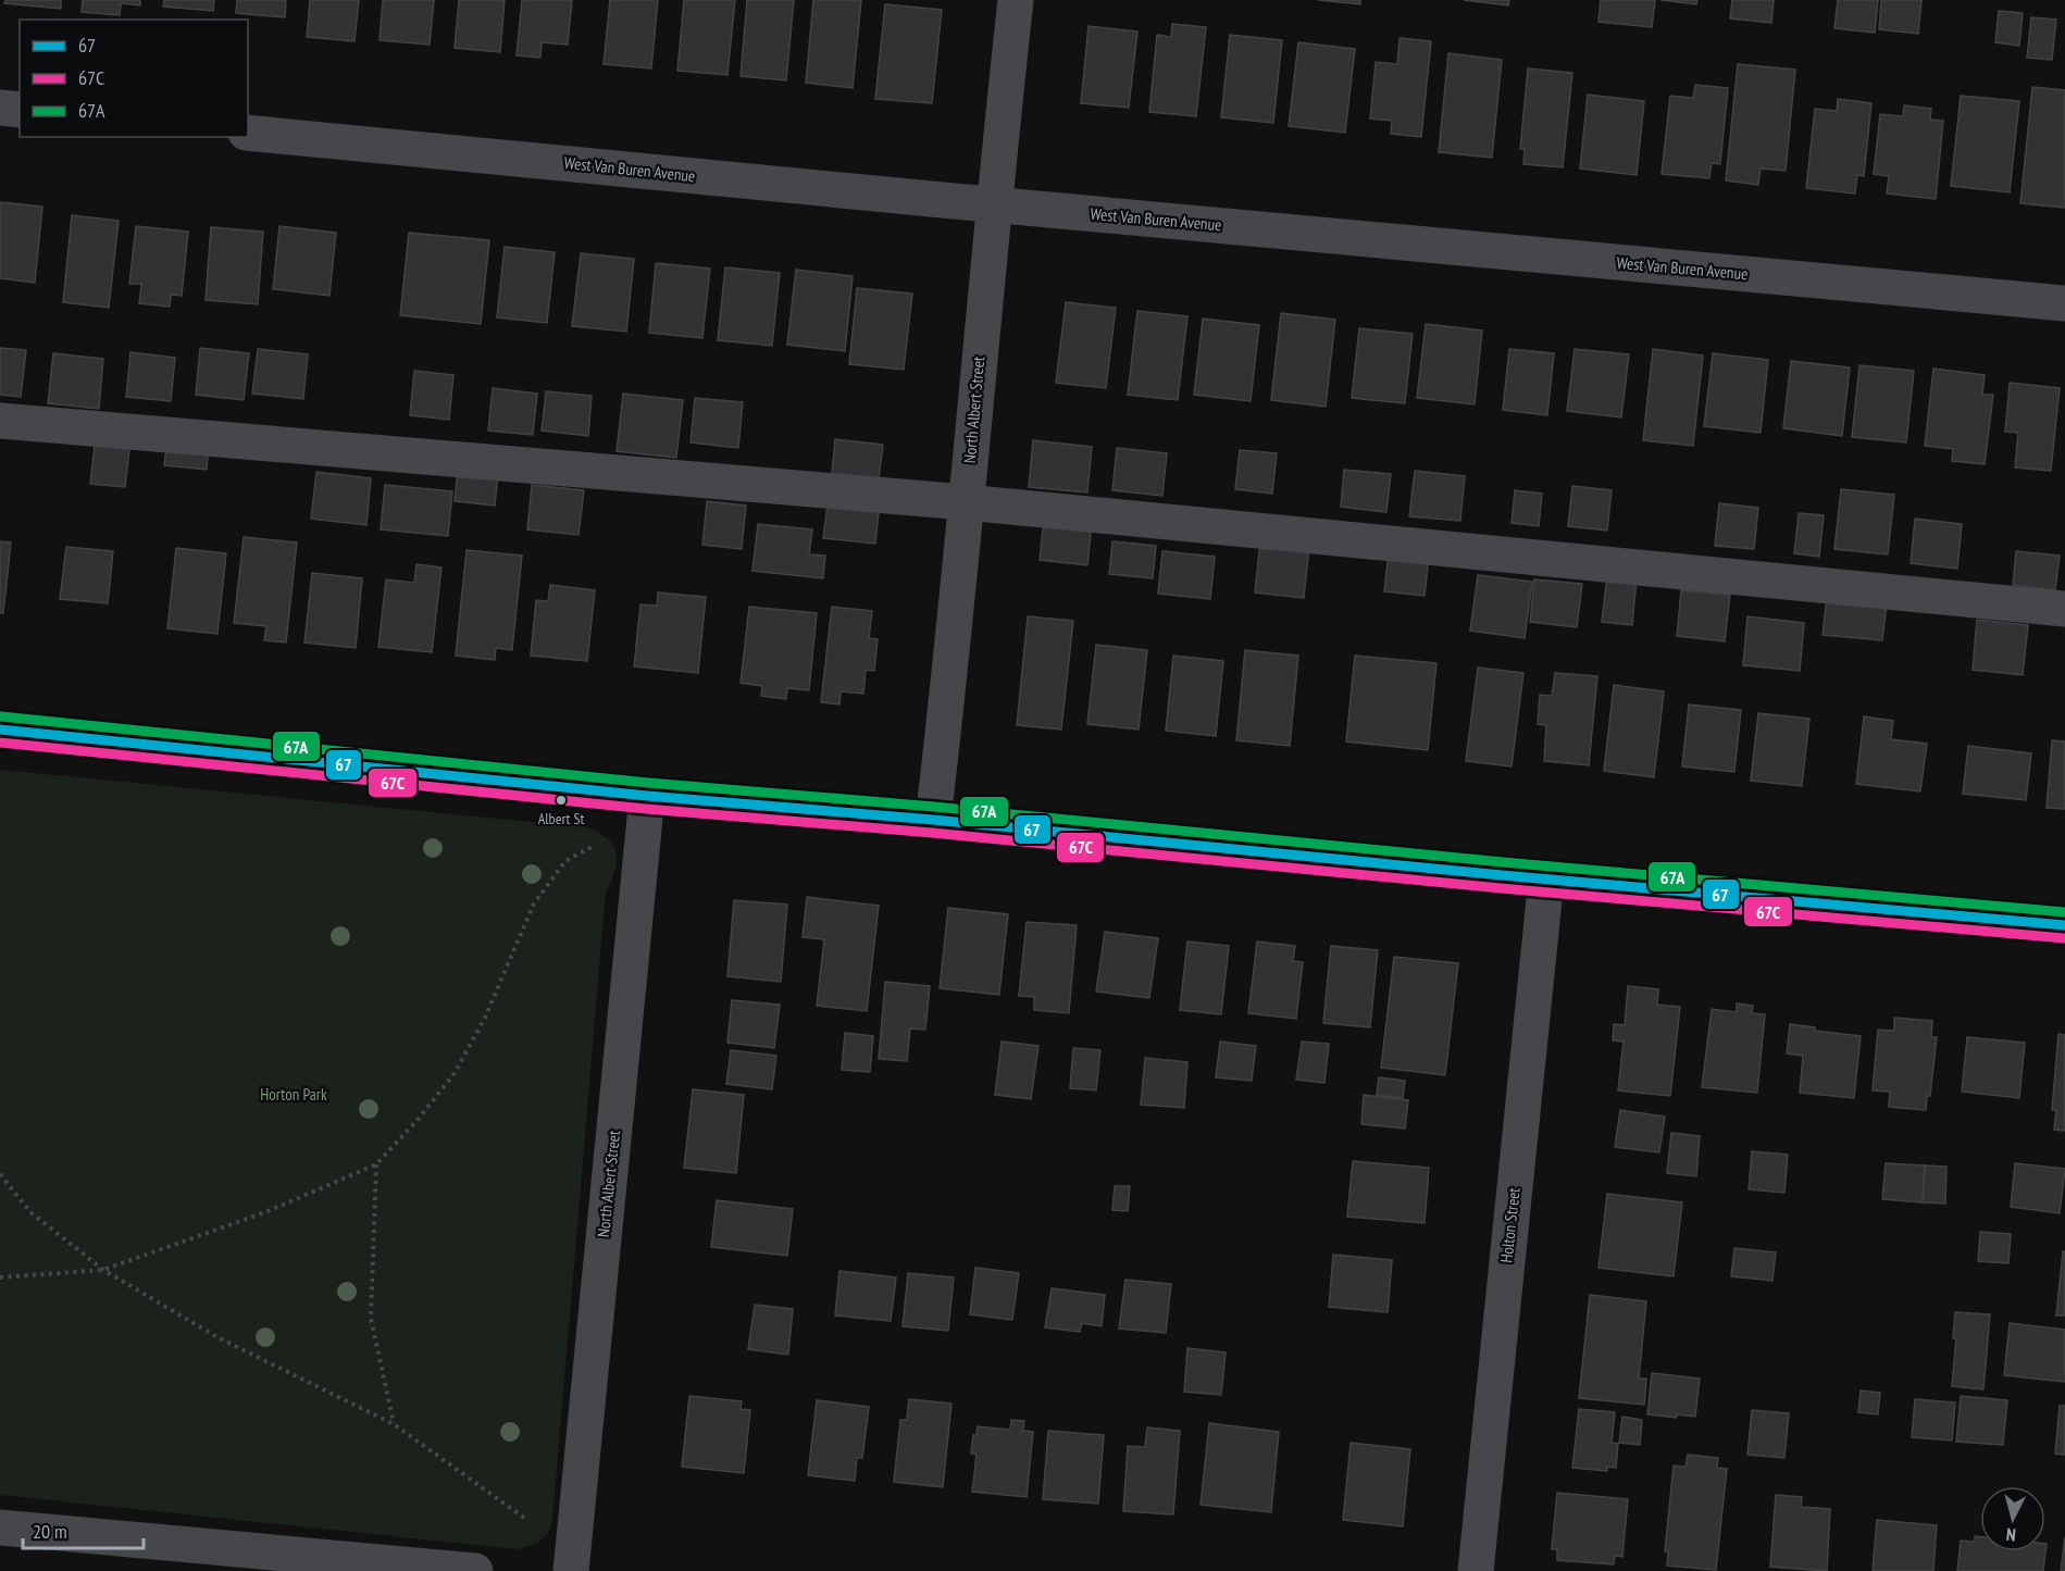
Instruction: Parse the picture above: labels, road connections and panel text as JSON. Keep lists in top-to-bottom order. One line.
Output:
{"streets":{"street":["West Van Buren Avenue","North Albert Street","Holton Street"]},"crossings":[["West Van Buren Avenue","North Albert Street"]],"parks":["Horton Park"],"places":["Albert St"],"lines":["transit line 67A","transit line 67","transit line 67C"],"legend":["67","67C","67A"],"scale_bar":"20 m","north":"bottom"}
